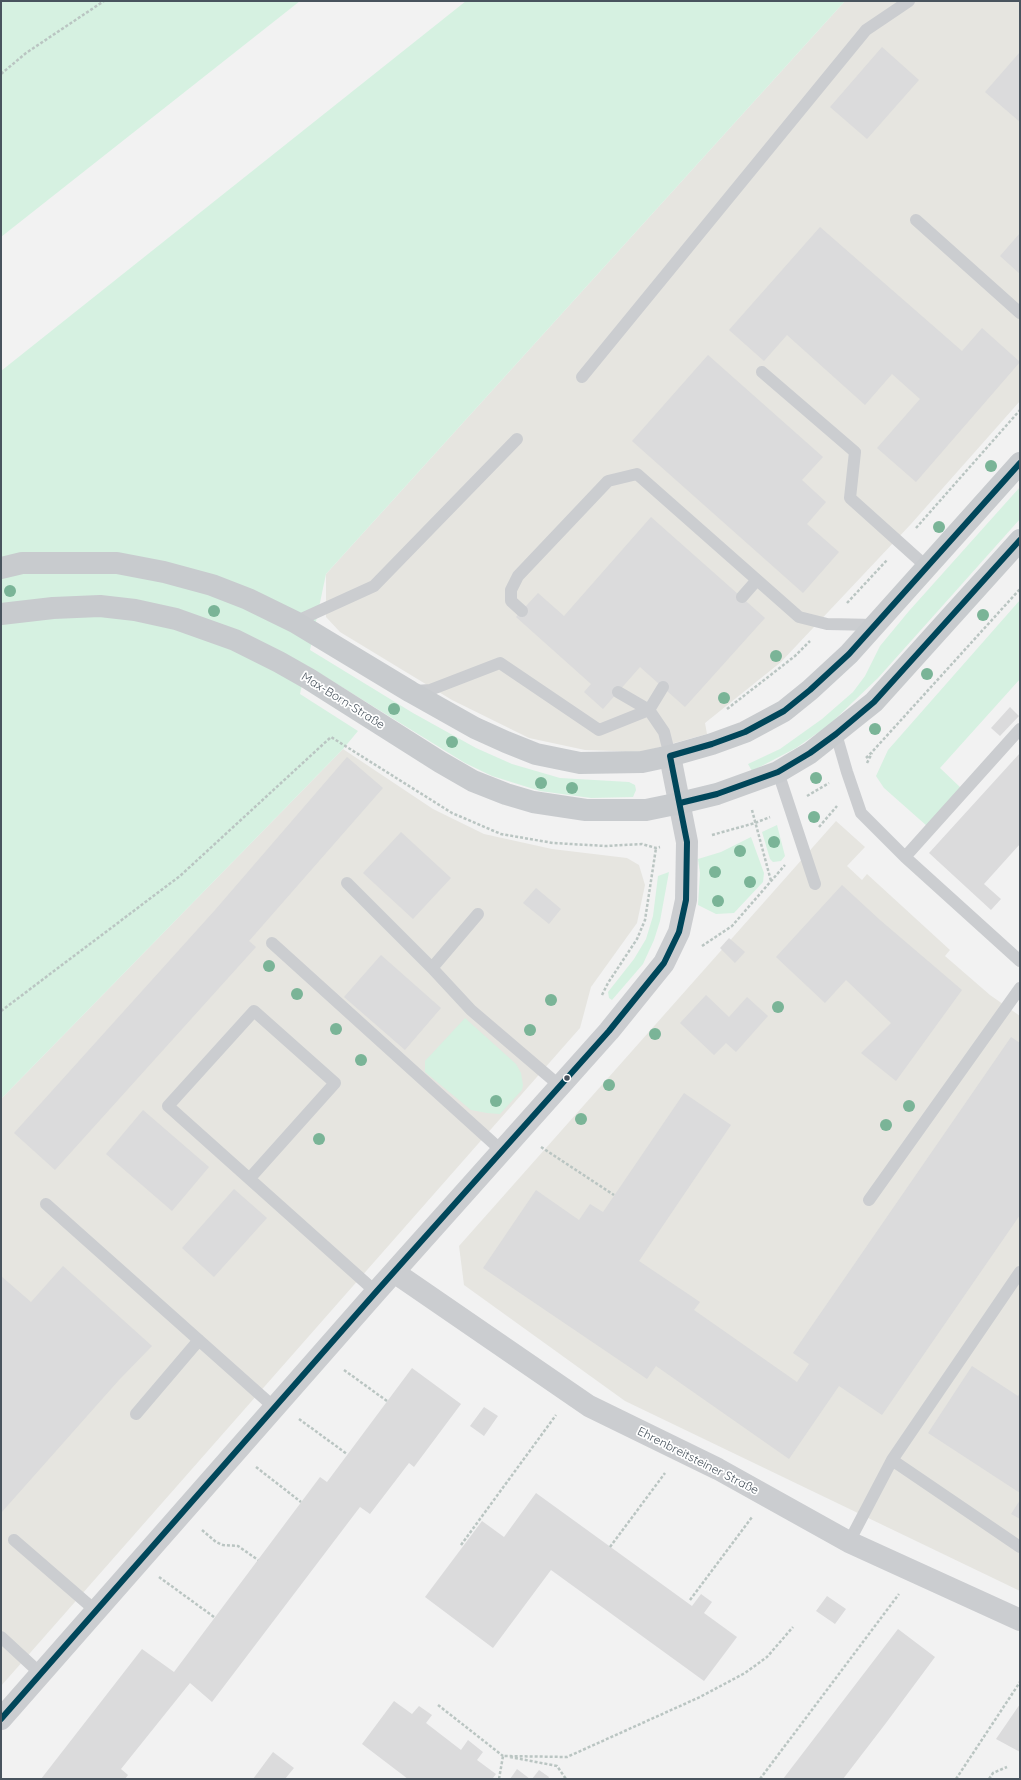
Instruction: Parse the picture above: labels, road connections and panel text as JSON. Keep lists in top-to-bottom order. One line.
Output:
{"streets":{"main road":["Max-Born-Straße"],"street":["Ehrenbreitsteiner Straße"]}}
